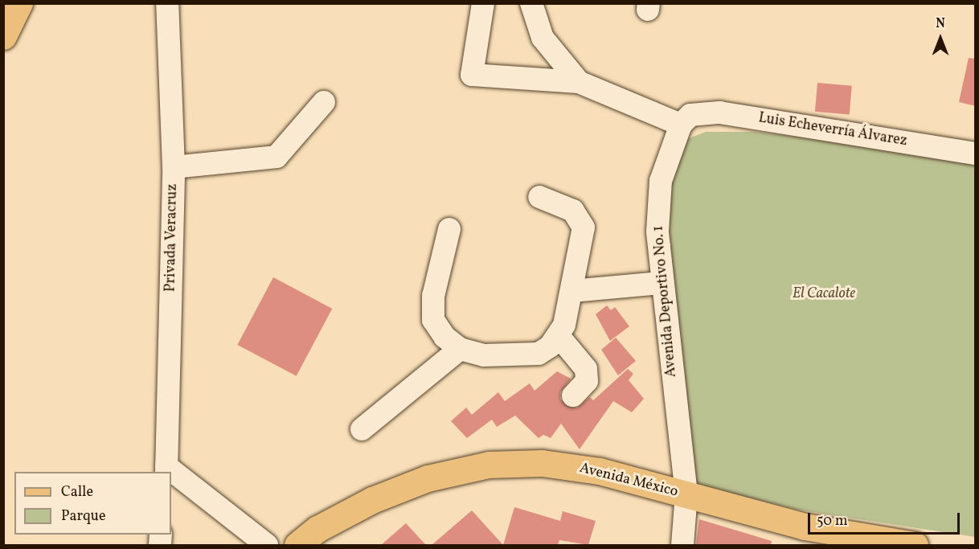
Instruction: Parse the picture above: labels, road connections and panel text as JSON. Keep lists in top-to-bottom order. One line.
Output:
{"streets":{"main road":["Avenida México"],"street":["Luis Echeverría Álvarez","Privada Veracruz","Avenida Deportivo No. 1"]},"crossings":[["Luis Echeverría Álvarez","Avenida Deportivo No. 1"],["Avenida Deportivo No. 1","Avenida México"]],"parks":["El Cacalote"],"legend":["Calle","Parque"],"scale_bar":"50 m","north":"top"}
